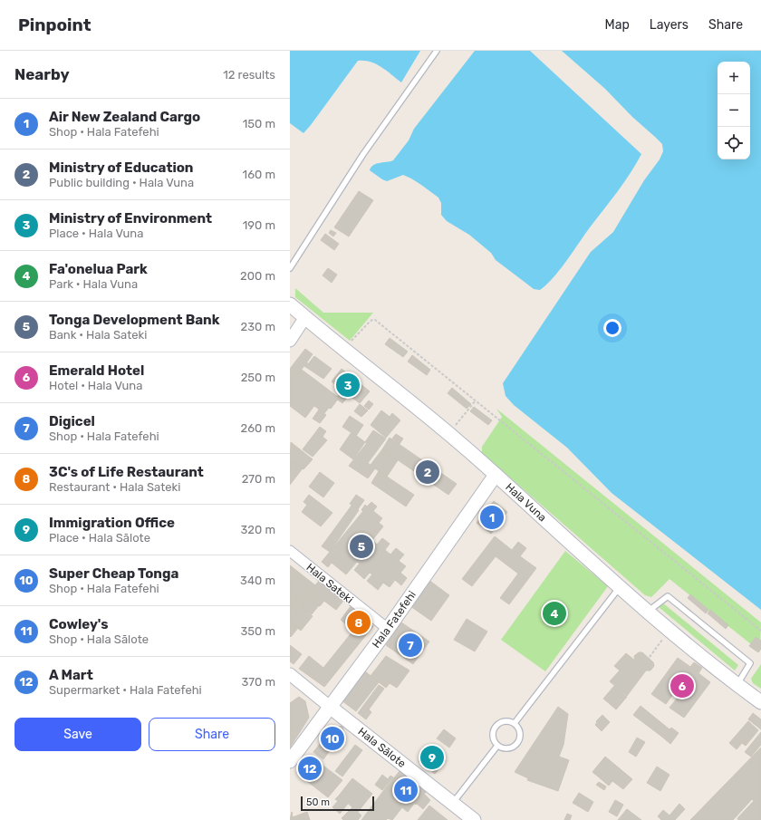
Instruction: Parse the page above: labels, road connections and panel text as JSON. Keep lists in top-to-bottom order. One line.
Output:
{"streets":{"main road":["Hala Vuna","Hala Fatefehi","Hala Sālote"],"street":["Hala Sateki"]},"crossings":[["Hala Vuna","Hala Fatefehi"],["Hala Sateki","Hala Fatefehi"],["Hala Fatefehi","Hala Sālote"]],"scale_bar":"50 m","page":{"header":"Pinpoint","nav":["Map","Layers","Share"],"heading":["Nearby","12 results"],"map_buttons":["+","−"],"list":[{"mark":"1","name":"Air New Zealand Cargo","note":"Shop · Hala Fatefehi","value":"150 m"},{"mark":"2","name":"Ministry of Education","note":"Public building · Hala Vuna","value":"160 m"},{"mark":"3","name":"Ministry of Environment","note":"Place · Hala Vuna","value":"190 m"},{"mark":"4","name":"Fa'onelua Park","note":"Park · Hala Vuna","value":"200 m"},{"mark":"5","name":"Tonga Development Bank","note":"Bank · Hala Sateki","value":"230 m"},{"mark":"6","name":"Emerald Hotel","note":"Hotel · Hala Vuna","value":"250 m"},{"mark":"7","name":"Digicel","note":"Shop · Hala Fatefehi","value":"260 m"},{"mark":"8","name":"3C's of Life Restaurant","note":"Restaurant · Hala Sateki","value":"270 m"},{"mark":"9","name":"Immigration Office","note":"Place · Hala Sālote","value":"320 m"},{"mark":"10","name":"Super Cheap Tonga","note":"Shop · Hala Fatefehi","value":"340 m"},{"mark":"11","name":"Cowley's","note":"Shop · Hala Sālote","value":"350 m"},{"mark":"12","name":"A Mart","note":"Supermarket · Hala Fatefehi","value":"370 m"}],"pins":["3","2","1","5","4","8","7","6","10","9","12","11"],"buttons":["Save","Share"],"scale":"50 m"}}
